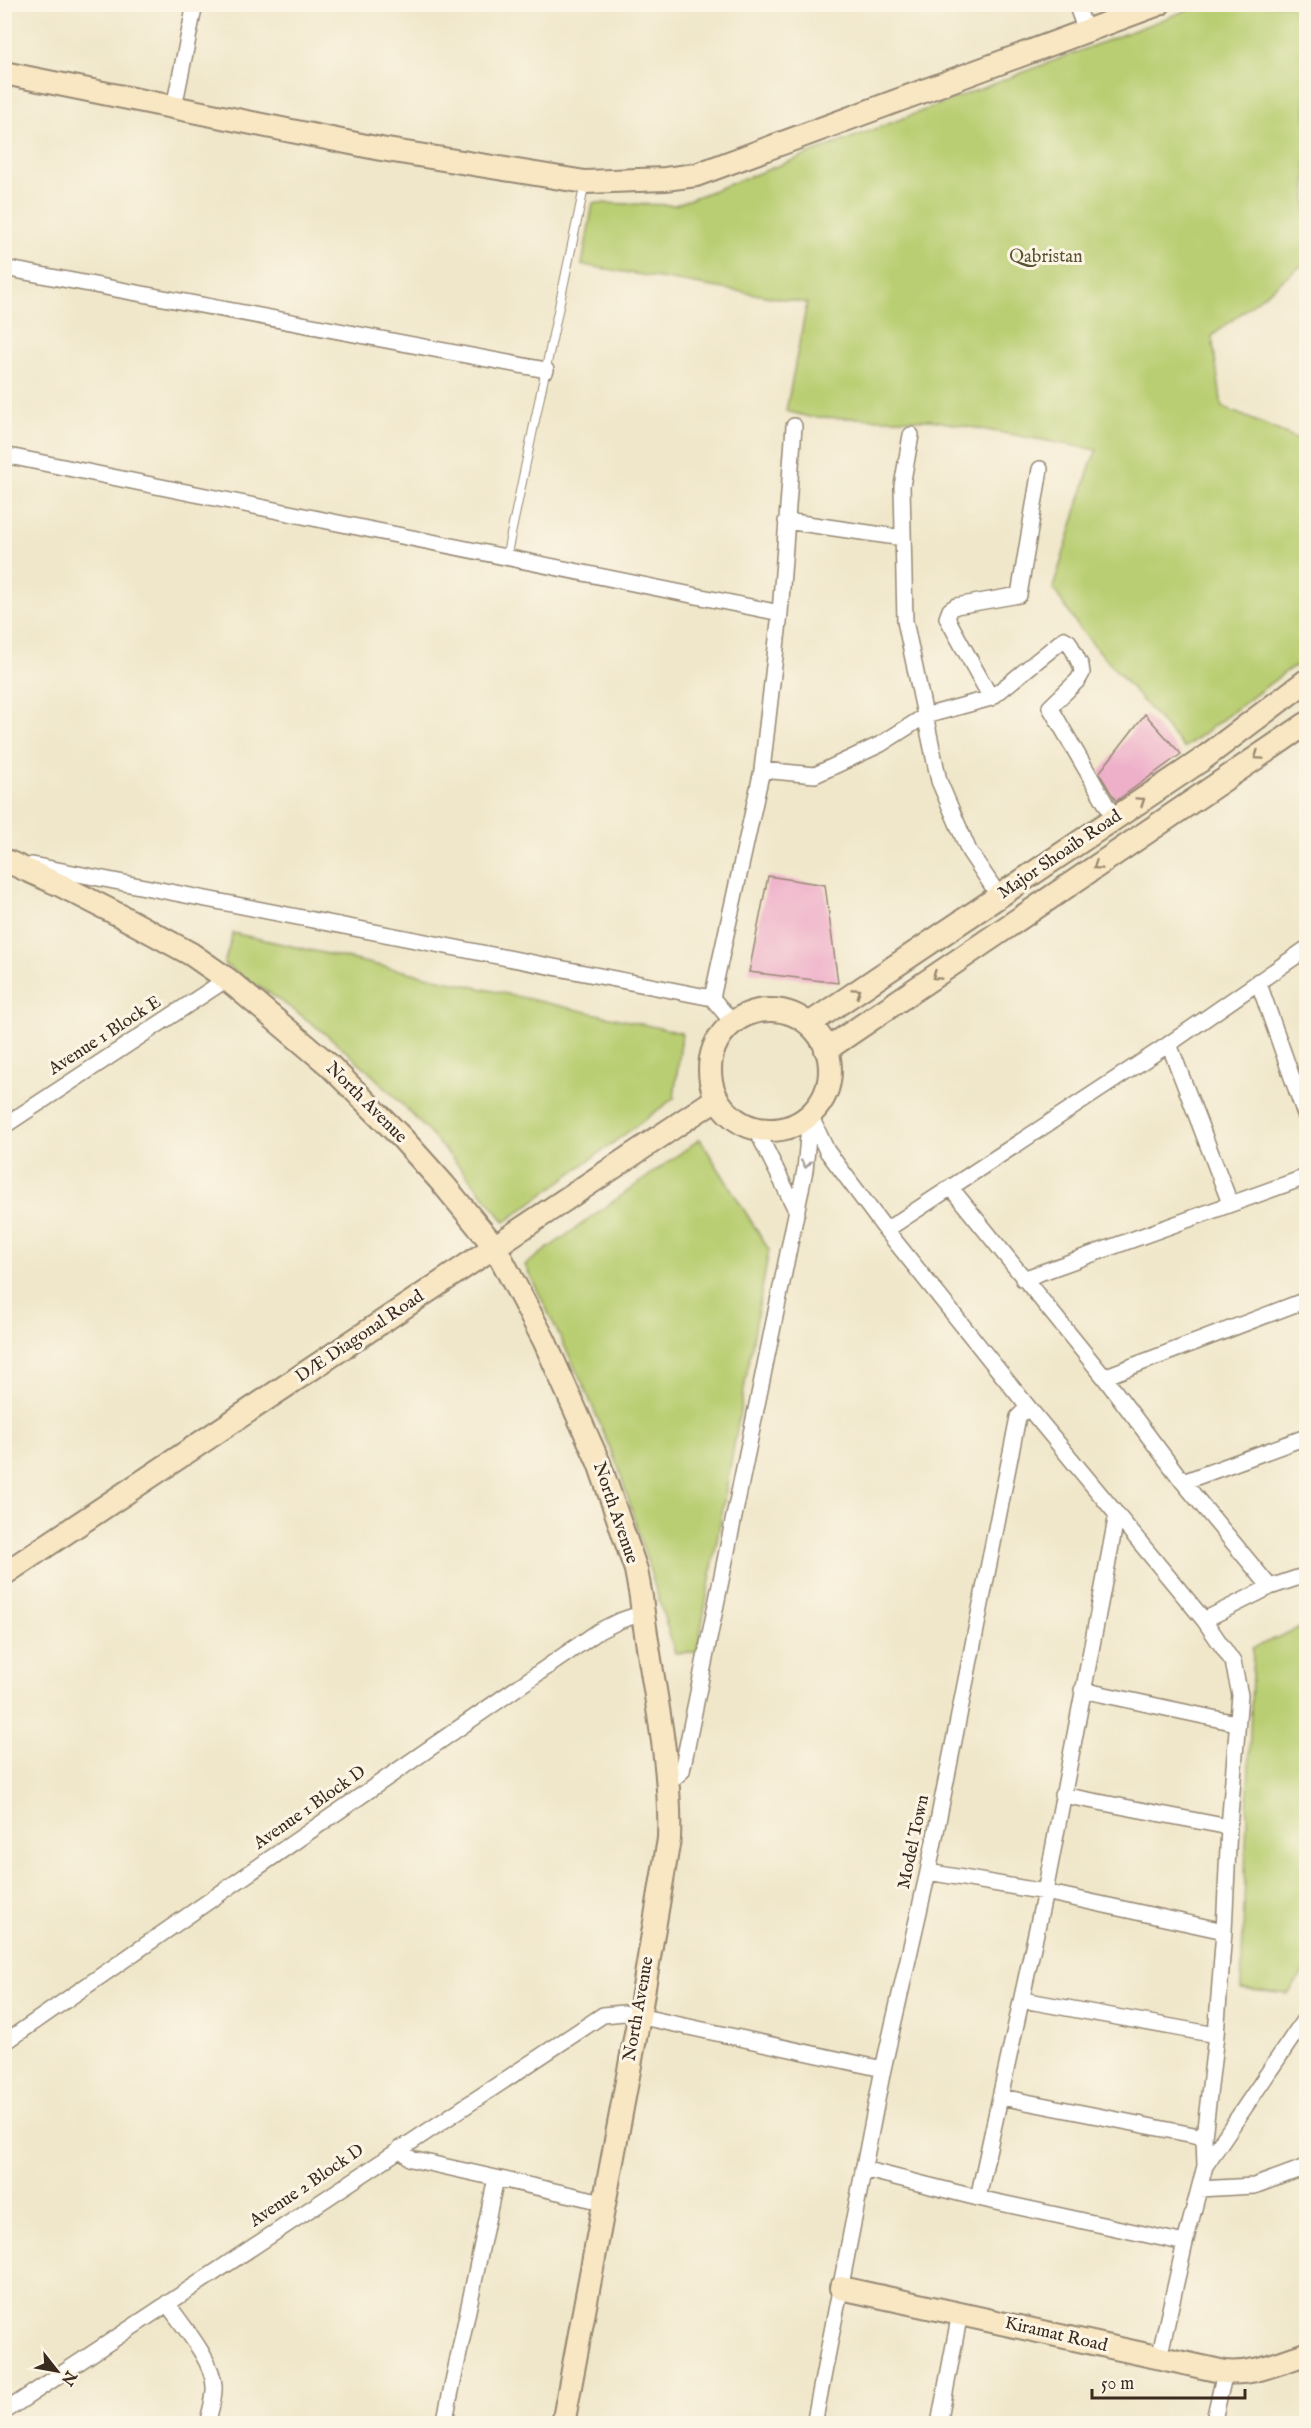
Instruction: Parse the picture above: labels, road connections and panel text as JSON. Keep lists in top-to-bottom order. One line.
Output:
{"streets":{"street":["Major Shoaib Road","Avenue 1 Block E","North Avenue","D/E Diagonal Road","Avenue 1 Block D","Model Town","Avenue 2 Block D","Kiramat Road"]},"crossings":[["Major Shoaib Road","D/E Diagonal Road"],["Avenue 1 Block E","North Avenue"],["North Avenue","D/E Diagonal Road"],["North Avenue","Avenue 1 Block D"],["North Avenue","Avenue 2 Block D"],["Model Town","Avenue 2 Block D"],["Model Town","Kiramat Road"]],"parks":["Qabristan"],"scale_bar":"50 m","north":"bottom right"}
